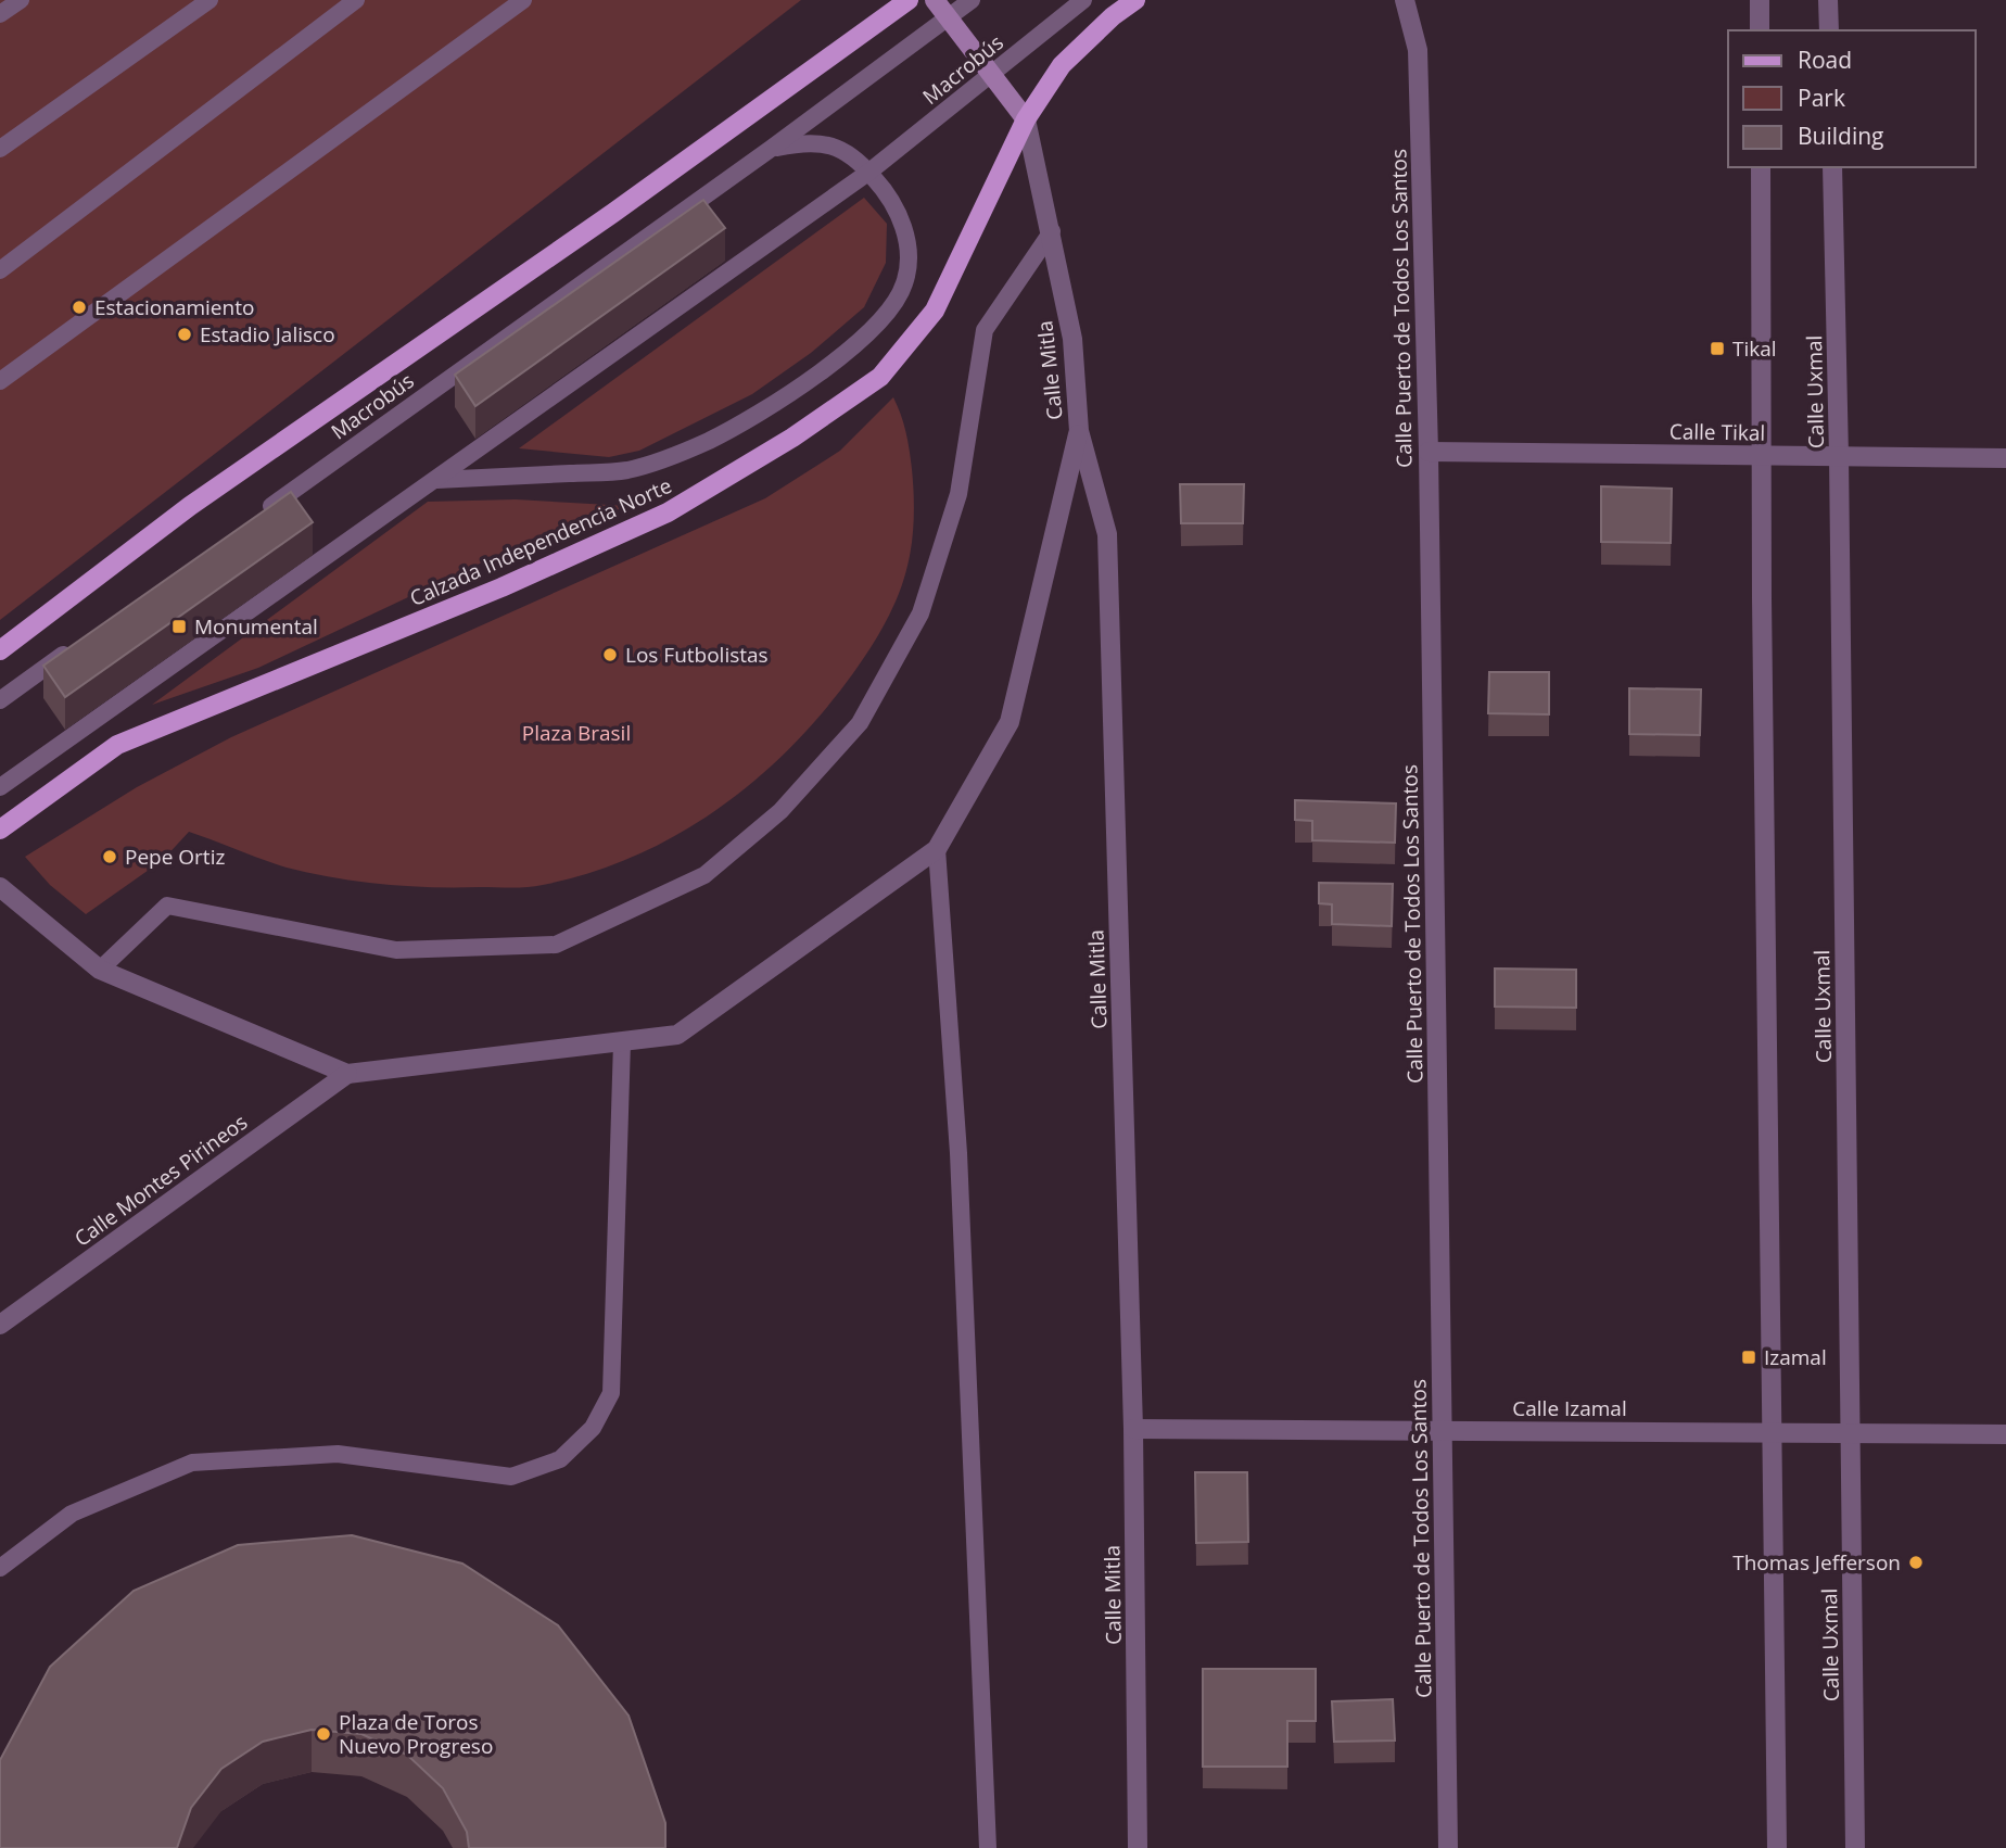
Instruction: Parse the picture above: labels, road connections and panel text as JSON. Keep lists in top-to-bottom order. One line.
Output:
{"streets":{"main road":["Calzada Independencia Norte"],"street":["Calle Puerto de Todos Los Santos","Calle Mitla","Calle Uxmal","Calle Tikal","Calle Montes Pirineos","Calle Izamal"],"lane":["Macrobús"]},"crossings":[["Calle Puerto de Todos Los Santos","Calle Tikal"],["Calle Puerto de Todos Los Santos","Calle Izamal"],["Calle Mitla","Calzada Independencia Norte"],["Calle Mitla","Calle Izamal"],["Calle Uxmal","Calle Tikal"],["Calle Uxmal","Calle Izamal"]],"parks":["Plaza Brasil"],"places":{"other":["Estacionamiento","Estadio Jalisco","Los Futbolistas","Pepe Ortiz","Thomas Jefferson","Plaza de Toros Nuevo Progreso"],"transit":["Tikal","Monumental","Izamal"]},"legend":["Road","Park","Building"]}
